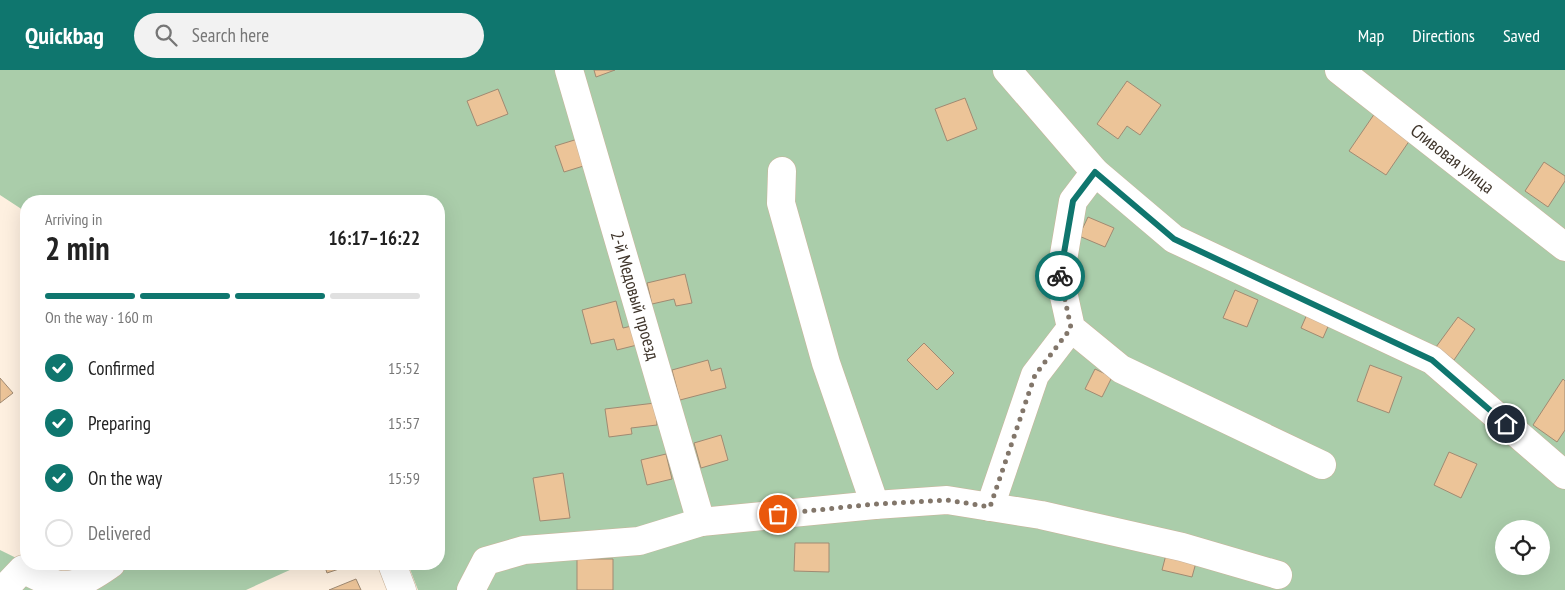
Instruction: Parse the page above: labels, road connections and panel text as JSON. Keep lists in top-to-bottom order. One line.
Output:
{"streets":{"lane":["Сливовая улица","2-й Медовый проезд"]},"page":{"header":"Quickbag","search":"Search here","nav":["Map","Directions","Saved"],"heading":["2 min","Arriving in","16:17–16:22"],"bar":"On the way · 160 m","list":[["Confirmed","15:52"],["Preparing","15:57"],["On the way","15:59"],"Delivered"]}}
